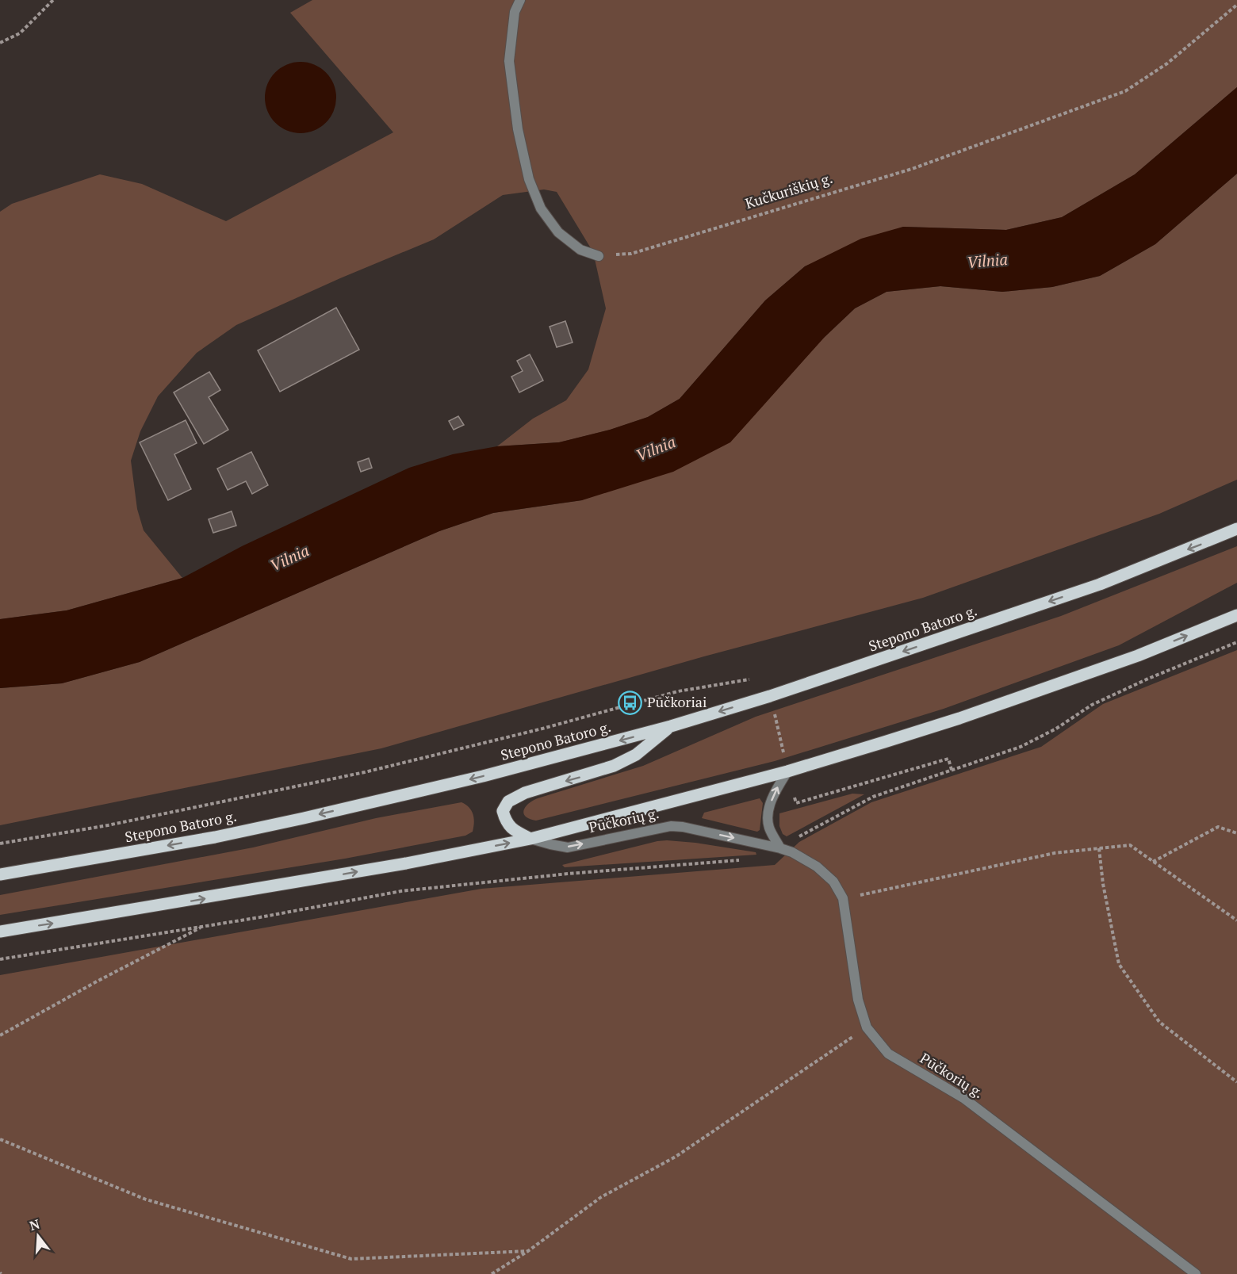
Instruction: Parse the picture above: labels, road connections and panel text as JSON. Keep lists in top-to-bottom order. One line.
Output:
{"streets":{"main road":["Stepono Batoro g."],"street":["Pūčkorių g."],"path":["Kučkuriškių g."]},"water":["Vilnia"],"places":{"bus stop":["Pūčkoriai"]},"north":"top"}
